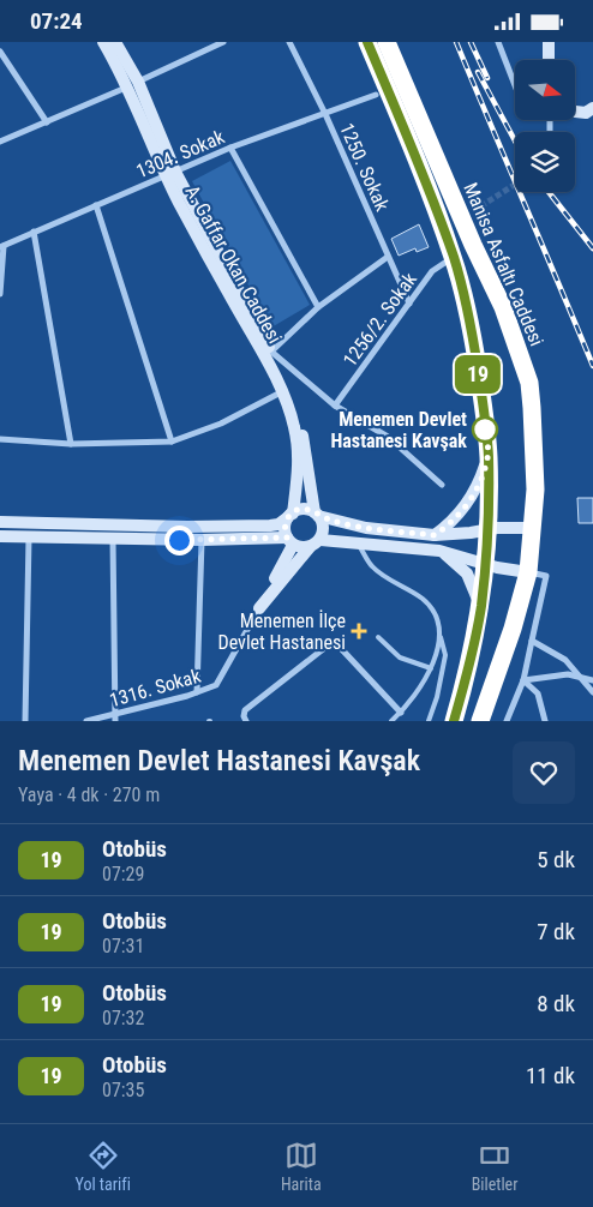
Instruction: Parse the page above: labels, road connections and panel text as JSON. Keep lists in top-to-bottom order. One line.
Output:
{"streets":{"highway":["Manisa Asfaltı Caddesi"],"street":["1304. Sokak","1250. Sokak","A. Gaffar Okan Caddesi","1256/2. Sokak","1316. Sokak"]},"crossings":[["1304. Sokak","1250. Sokak"],["1304. Sokak","A. Gaffar Okan Caddesi"],["1250. Sokak","1256/2. Sokak"]],"places":{"other":["Menemen Devlet Hastanesi Kavşak"],"health":["Menemen İlçe Devlet Hastanesi"]},"lines":["bus line 19"],"north":"right","page":{"status":"07:24","on_map":"19","heading":["Menemen Devlet Hastanesi Kavşak","Yaya · 4 dk · 270 m"],"list":[{"mark":"19","name":"Otobüs","note":"07:29","value":"5 dk"},{"mark":"19","name":"Otobüs","note":"07:31","value":"7 dk"},{"mark":"19","name":"Otobüs","note":"07:32","value":"8 dk"},{"mark":"19","name":"Otobüs","note":"07:35","value":"11 dk"}],"tabs":["Yol tarifi","Harita","Biletler"]}}
